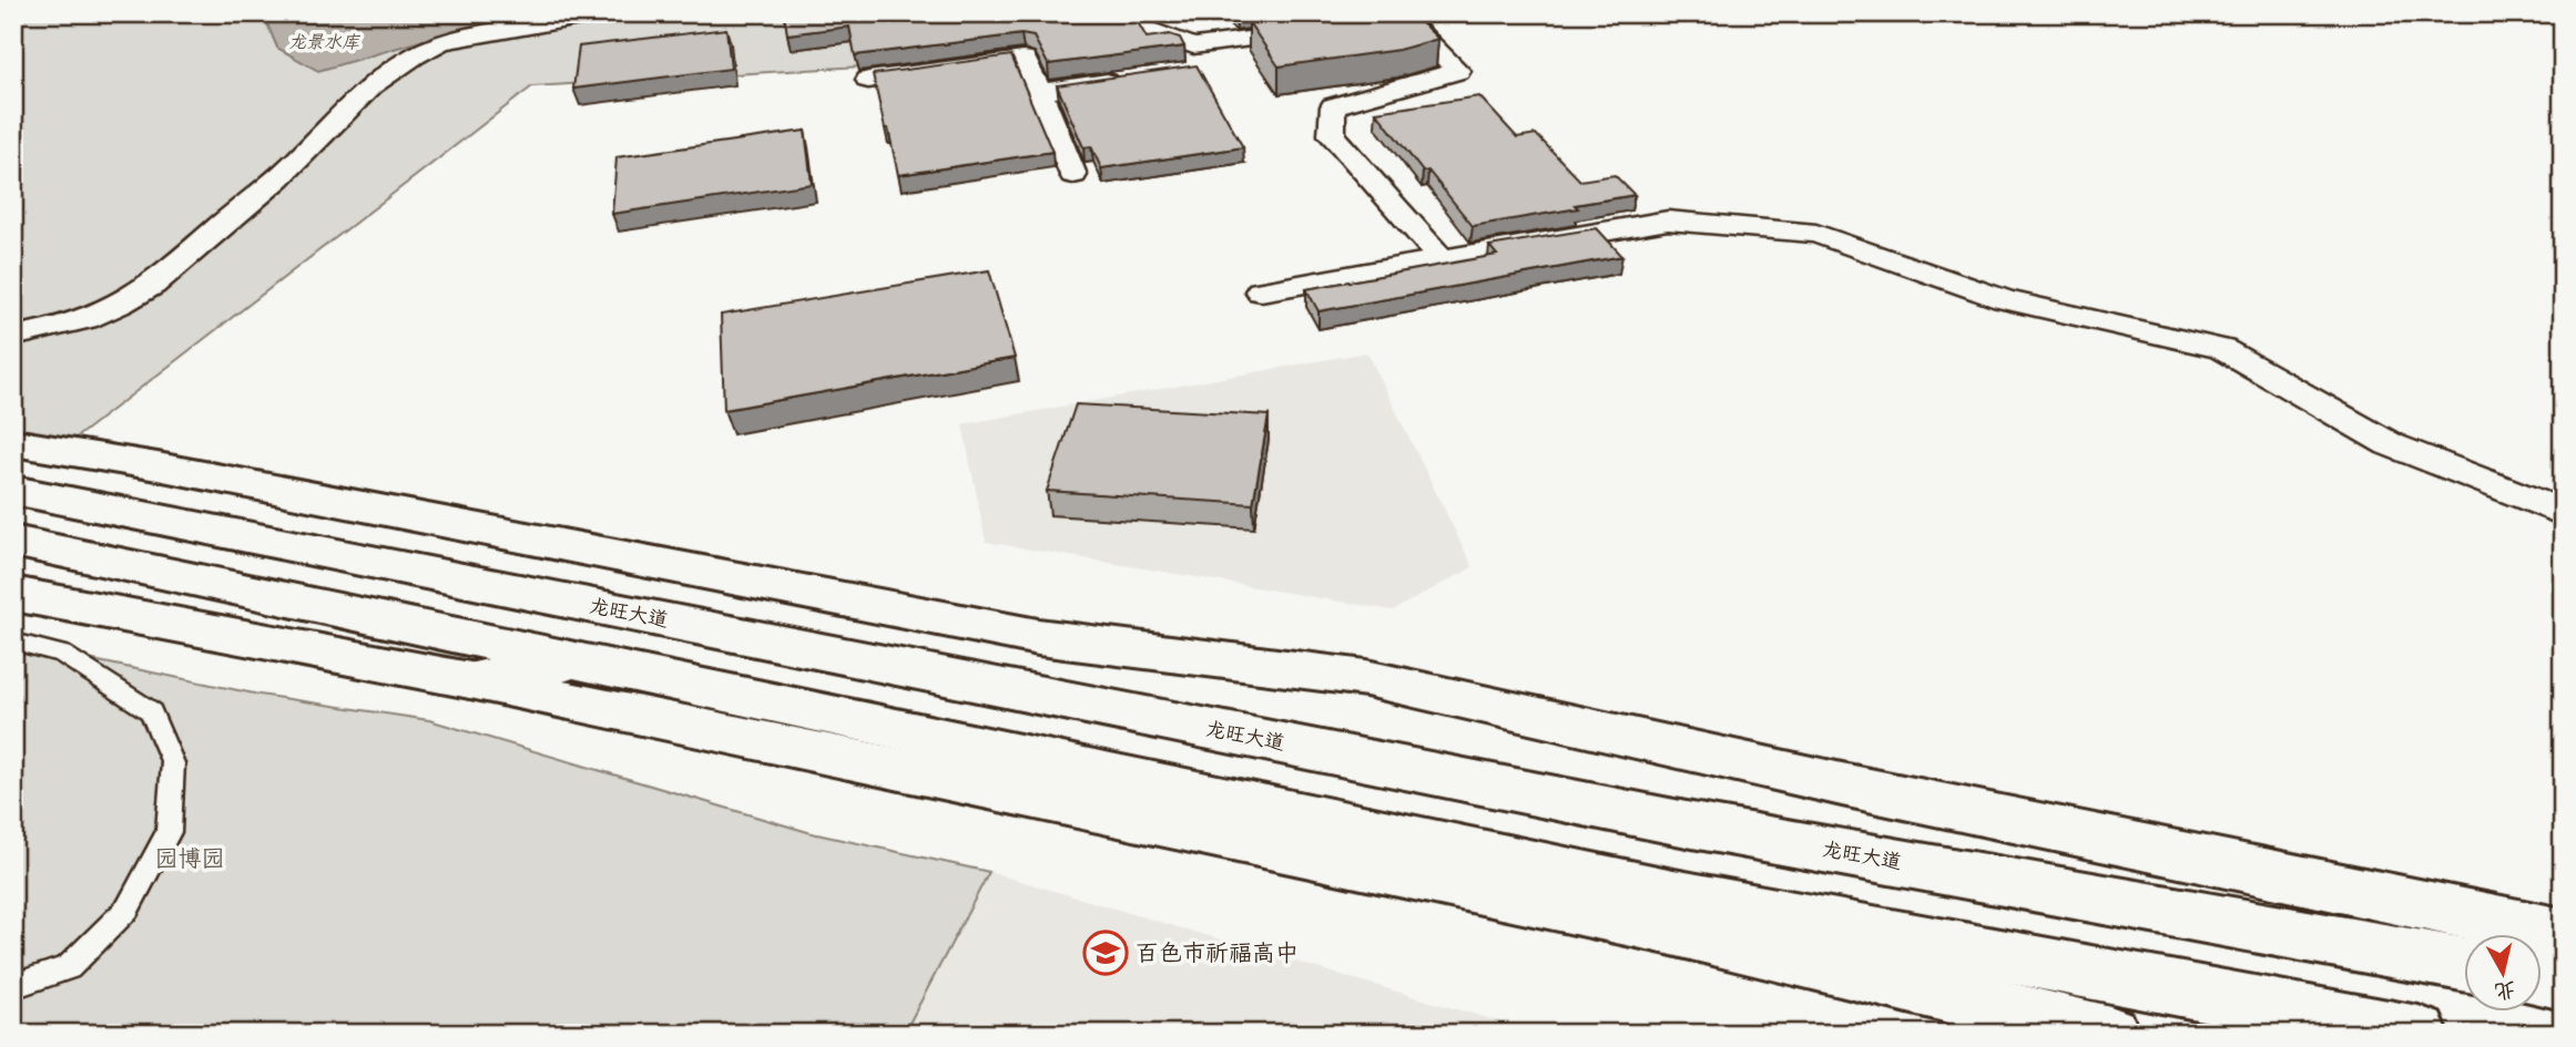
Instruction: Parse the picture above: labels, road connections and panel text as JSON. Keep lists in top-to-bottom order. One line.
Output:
{"streets":{"main road":["龙旺大道"]},"water":["龙景水库"],"parks":["园博园"],"places":{"school or university":["百色市祈福高中"]},"north":"bottom"}
